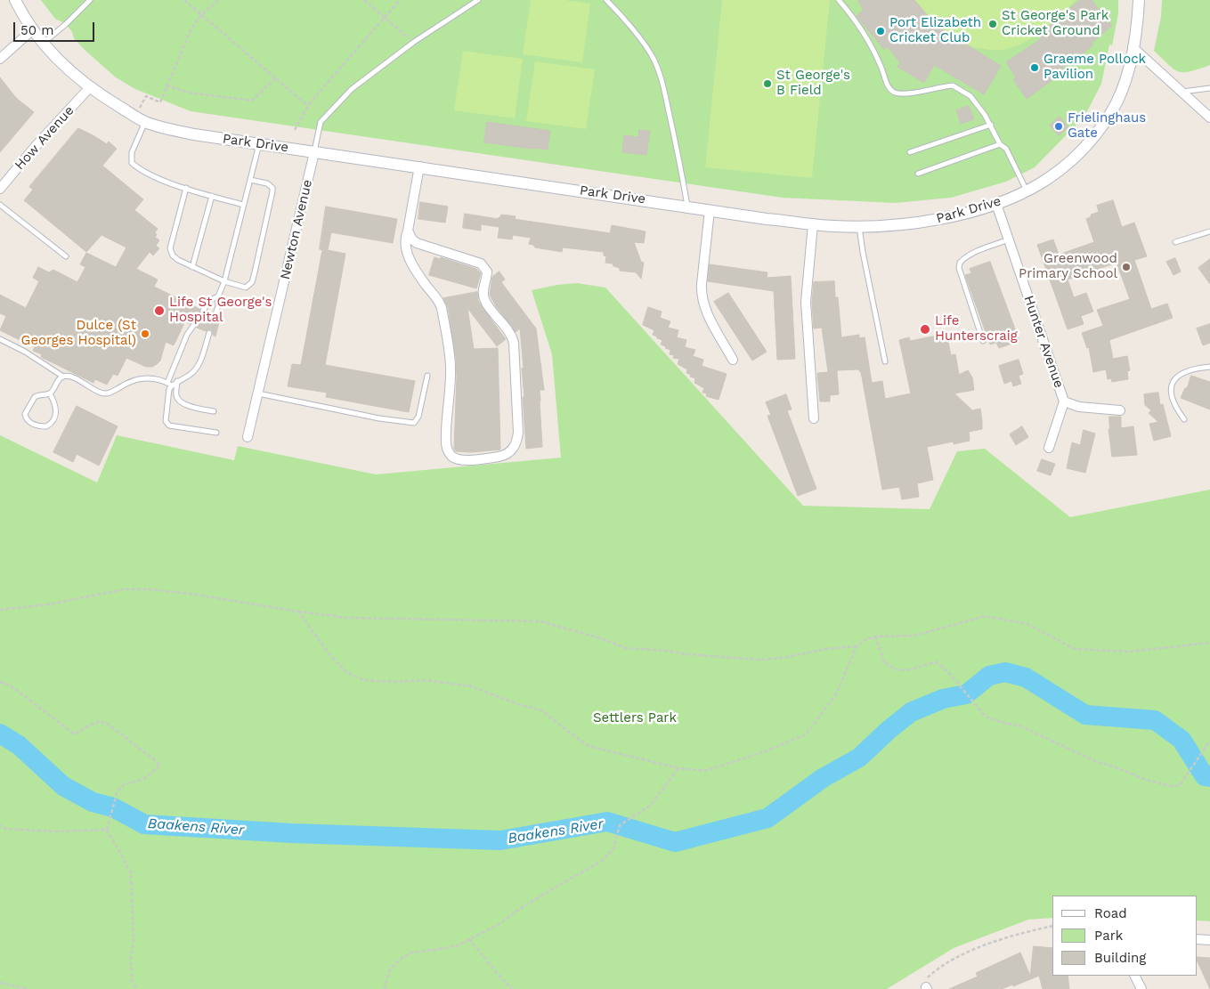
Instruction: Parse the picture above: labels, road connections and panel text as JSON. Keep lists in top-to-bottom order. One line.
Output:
{"streets":{"street":["How Avenue","Park Drive","Newton Avenue","Hunter Avenue"]},"crossings":[["How Avenue","Park Drive"],["Park Drive","Newton Avenue"],["Park Drive","Hunter Avenue"]],"water":["Baakens River"],"parks":["Settlers Park"],"places":["St George's Park Cricket Ground","Port Elizabeth Cricket Club","Graeme Pollock Pavilion","St George's B Field","Frielinghaus Gate","Greenwood Primary School","Life St George's Hospital","Life Hunterscraig","Dulce (St Georges Hospital)"],"legend":["Road","Park","Building"],"scale_bar":"50 m"}
